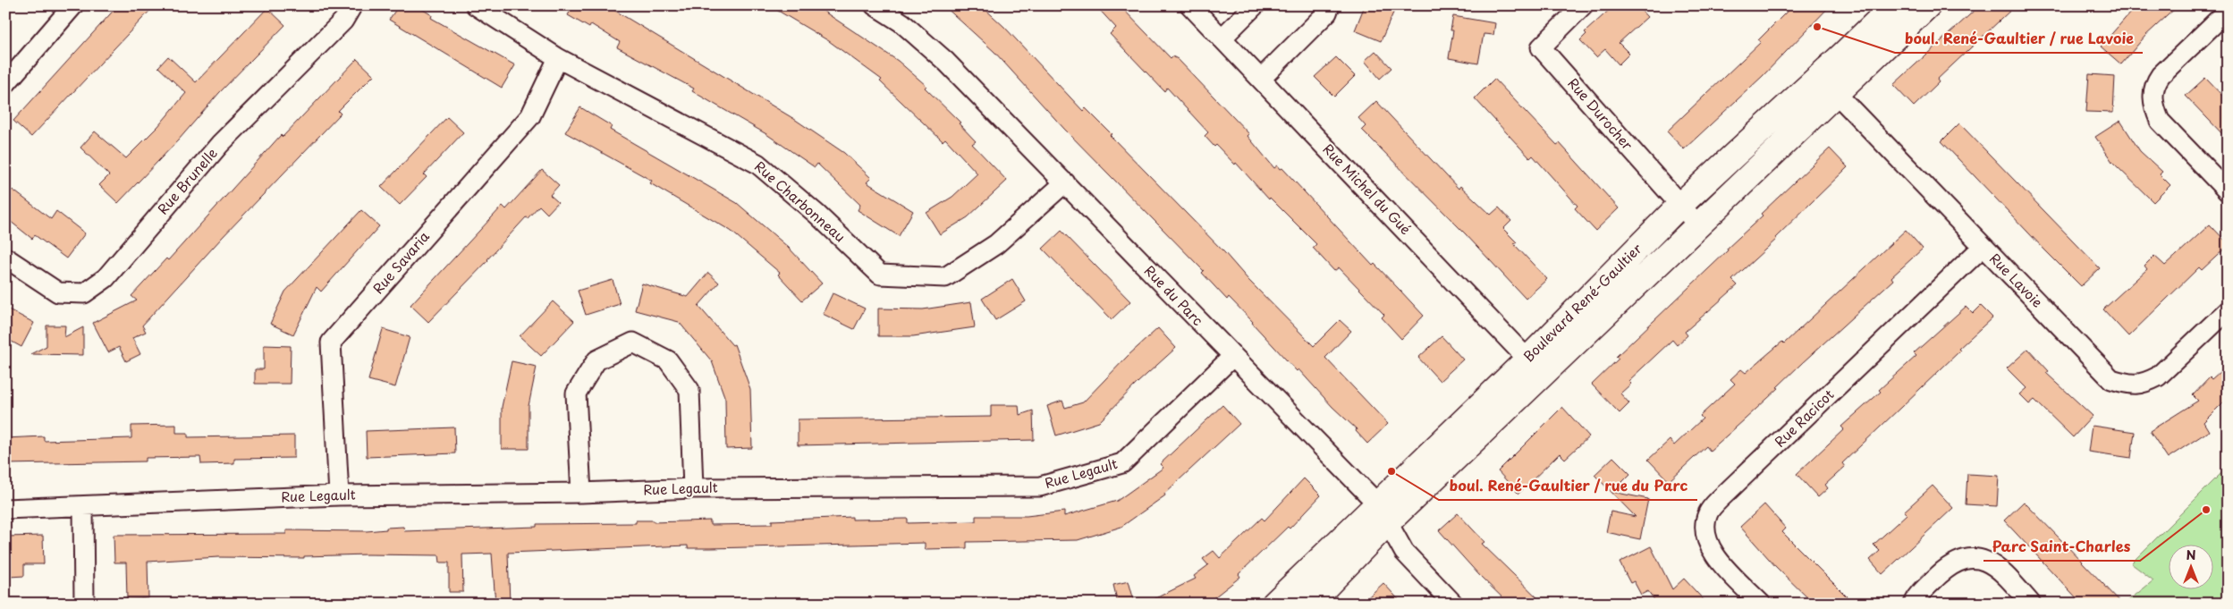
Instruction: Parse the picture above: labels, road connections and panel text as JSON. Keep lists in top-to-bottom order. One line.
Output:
{"streets":{"street":["Rue Durocher","Rue Brunelle","Rue Michel du Gué","Rue Charbonneau","Rue Savaria","Rue Lavoie","Rue du Parc","Boulevard René-Gaultier","Rue Racicot","Rue Legault"]},"crossings":[["Rue Durocher","Boulevard René-Gaultier"],["Rue Michel du Gué","Boulevard René-Gaultier"],["Rue Charbonneau","Rue Savaria"],["Rue Charbonneau","Rue du Parc"],["Rue Savaria","Rue Legault"],["Rue Lavoie","Boulevard René-Gaultier"],["Rue Lavoie","Rue Racicot"],["Rue du Parc","Boulevard René-Gaultier"],["Rue du Parc","Rue Legault"]],"places":["boul. René-Gaultier / rue Lavoie","boul. René-Gaultier / rue du Parc","Parc Saint-Charles"],"north":"top"}
